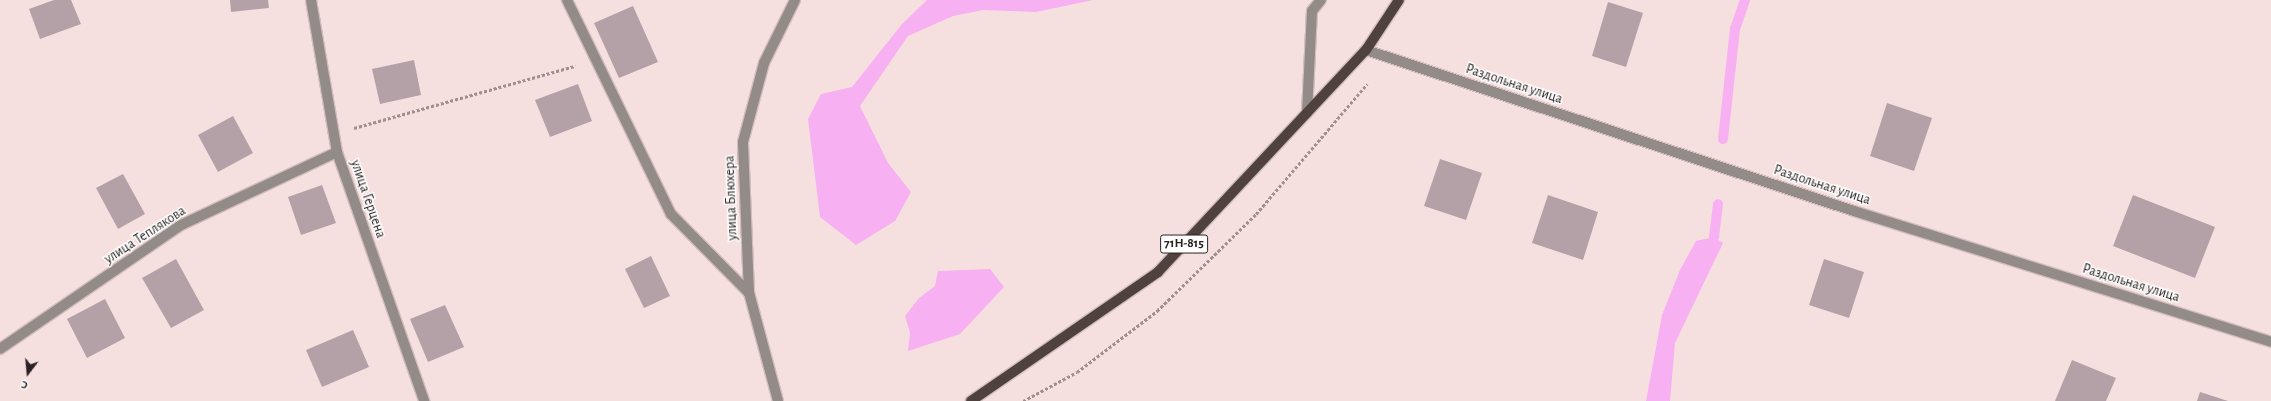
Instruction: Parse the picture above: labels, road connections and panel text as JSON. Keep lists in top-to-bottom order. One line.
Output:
{"streets":{"main road":["71Н-815"],"street":["Раздольная улица","улица Блюхера","улица Герцена","улица Теплякова"]},"crossings":[["Раздольная улица","71Н-815"],["улица Герцена","улица Теплякова"]],"north":"bottom"}
